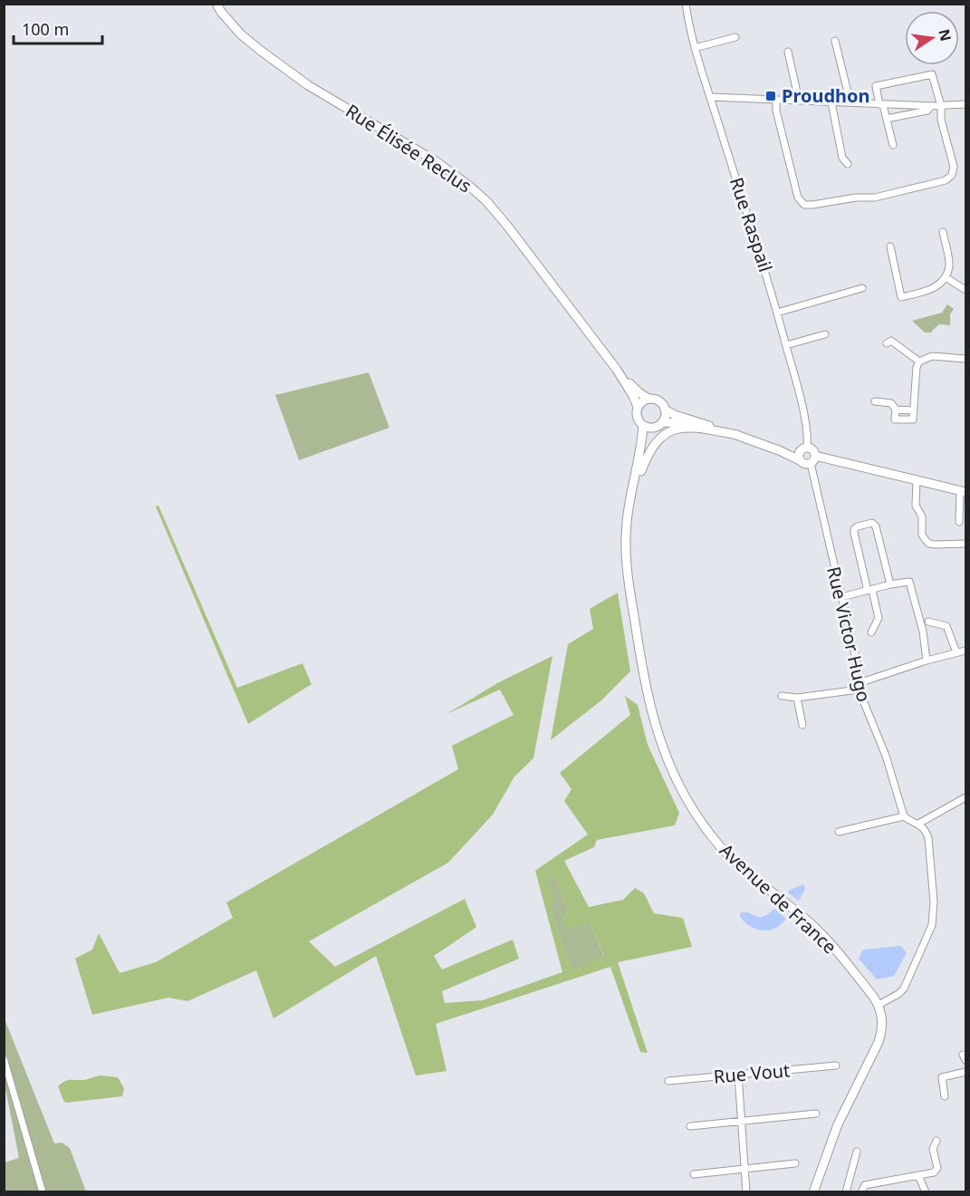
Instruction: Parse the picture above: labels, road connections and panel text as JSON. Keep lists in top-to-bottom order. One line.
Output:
{"streets":{"street":["Rue Élisée Reclus","Rue Raspail","Rue Victor Hugo","Avenue de France","Rue Vout"]},"crossings":[["Rue Élisée Reclus","Avenue de France"],["Rue Raspail","Rue Victor Hugo"]],"places":{"transit":["Proudhon"]},"scale_bar":"100 m","north":"right"}
